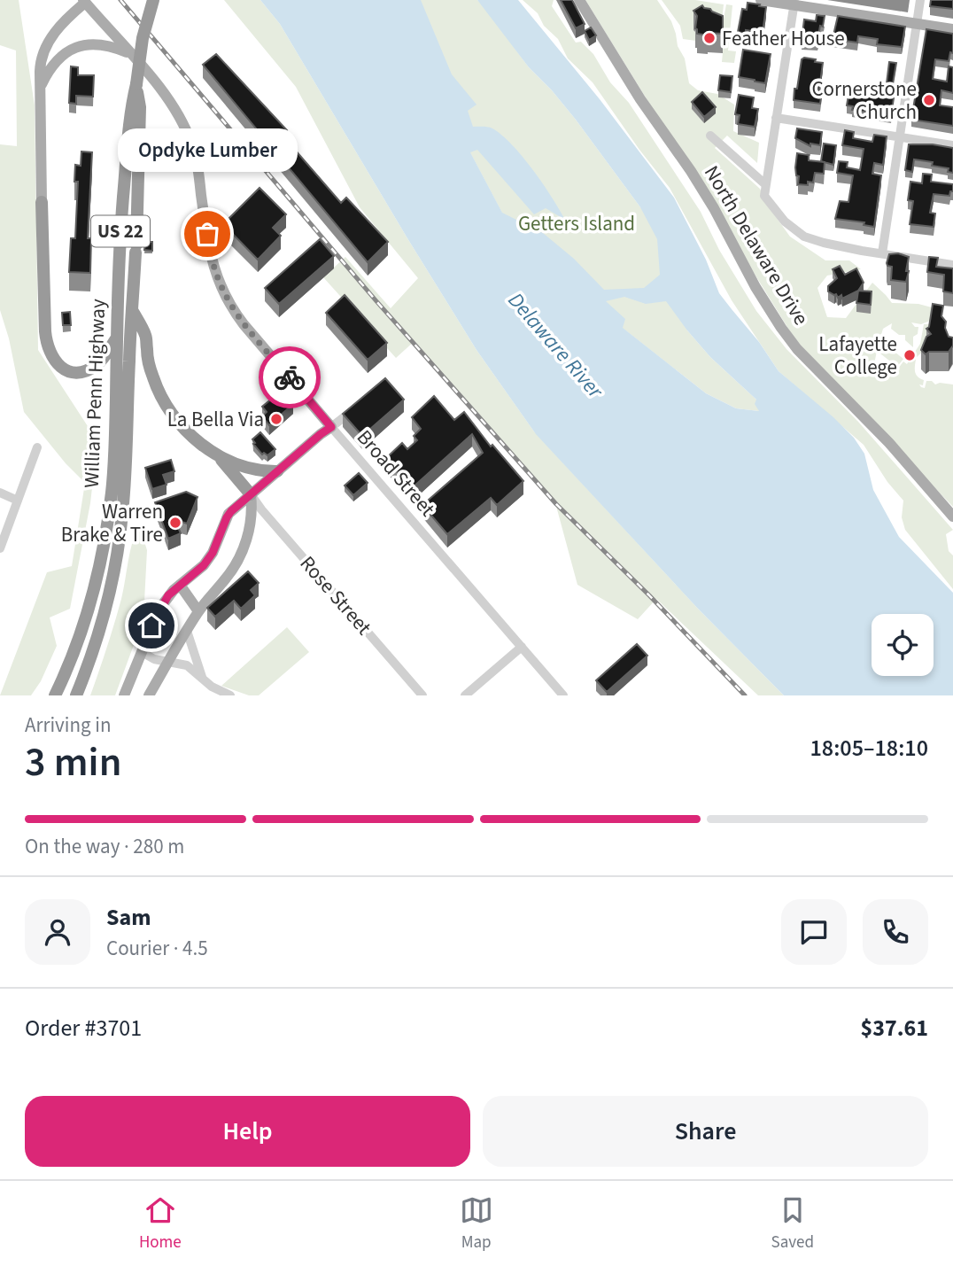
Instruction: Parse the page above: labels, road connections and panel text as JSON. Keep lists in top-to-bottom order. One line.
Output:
{"streets":{"highway":["US 22","William Penn Highway"],"main road":["North Delaware Drive","Broad Street"],"street":["Rose Street"]},"water":["Delaware River"],"parks":["Getters Island"],"places":["Feather House","Cornerstone Church","Opdyke Lumber","Lafayette College","La Bella Via","Warren Brake & Tire"],"page":{"bubble":"Opdyke Lumber","heading":["3 min","Arriving in","18:05–18:10"],"panel":["Sam","Courier · 4.5","Order #3701","$37.61"],"bar":"On the way · 280 m","buttons":["Help","Share"],"tabs":["Home","Map","Saved"]}}
